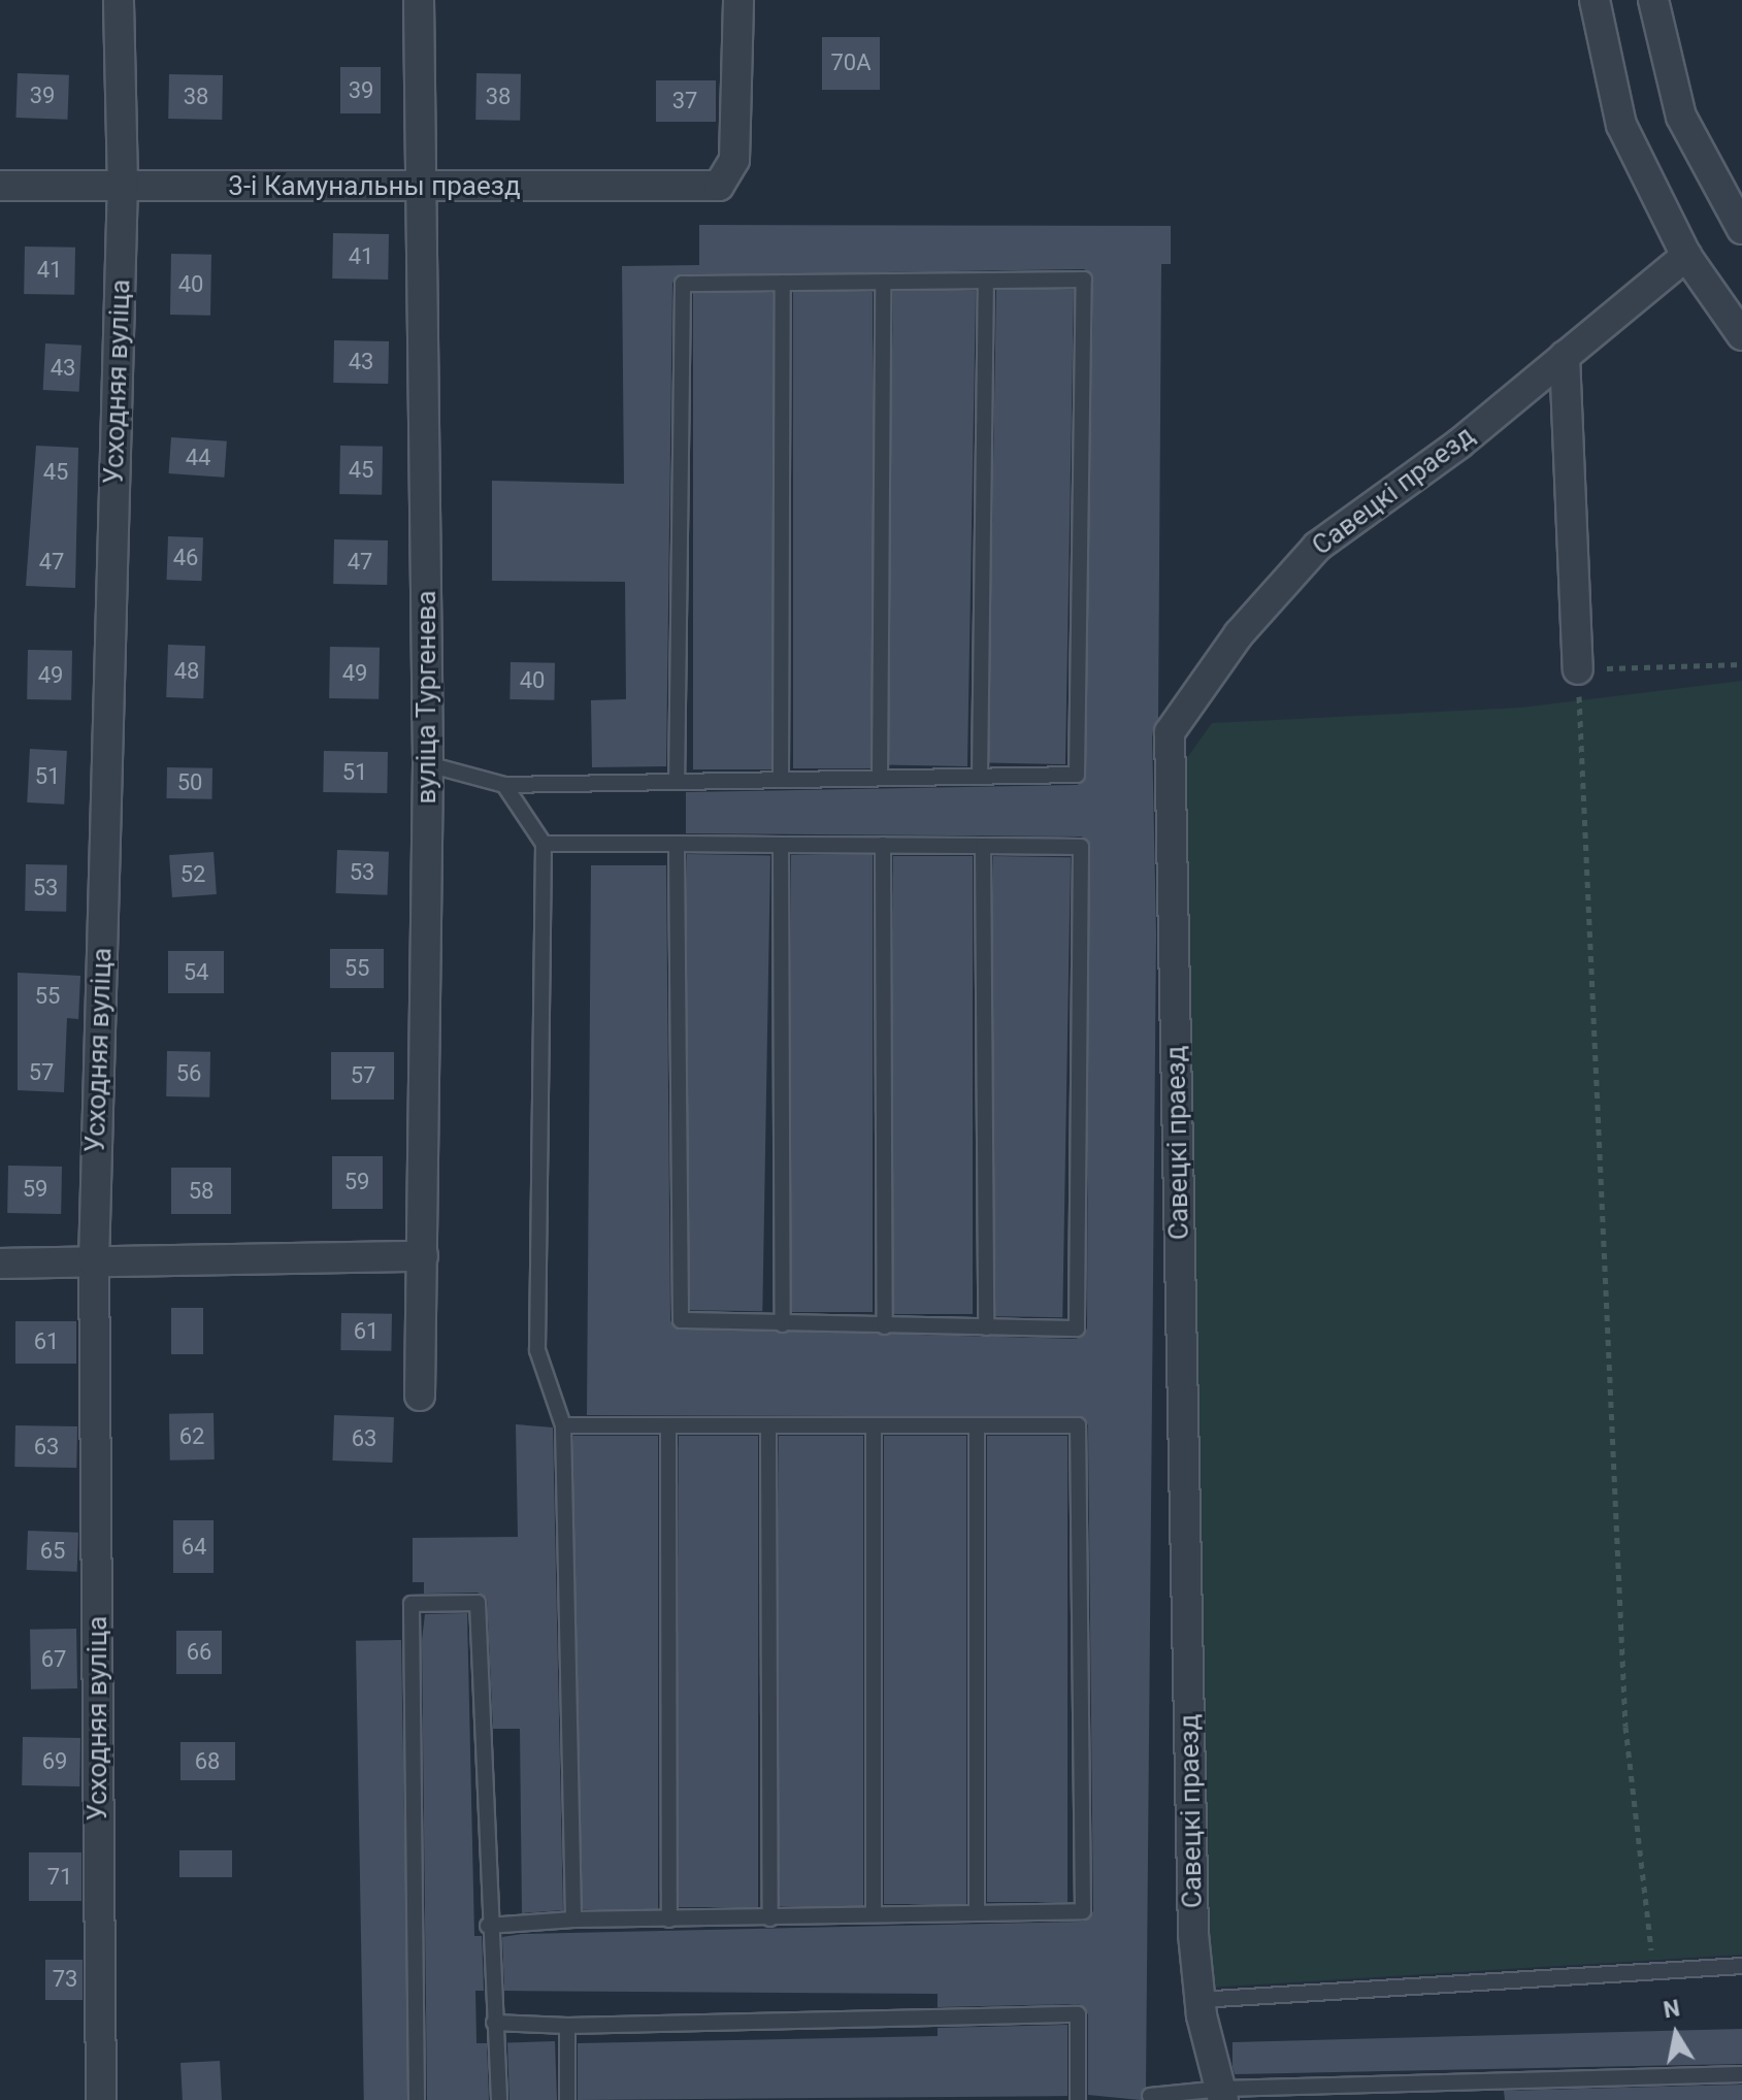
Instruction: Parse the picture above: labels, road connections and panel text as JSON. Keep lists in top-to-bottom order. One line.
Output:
{"streets":{"street":["3-і Камунальны праезд","Усходняя вуліца","Савецкі праезд","вуліца Тургенева"]},"crossings":[["3-і Камунальны праезд","Усходняя вуліца"],["3-і Камунальны праезд","вуліца Тургенева"]],"house_numbers":["70А","39","39","38","38","37","41","41","40","43","43","44","45","45","46","47","47","48","49","49","40","51","51","50","53","52","53","55","54","55","57","56","57","59","59","58","61","61","62","63","63","64","65","66","67","69","68","71","73"],"north":"top"}
